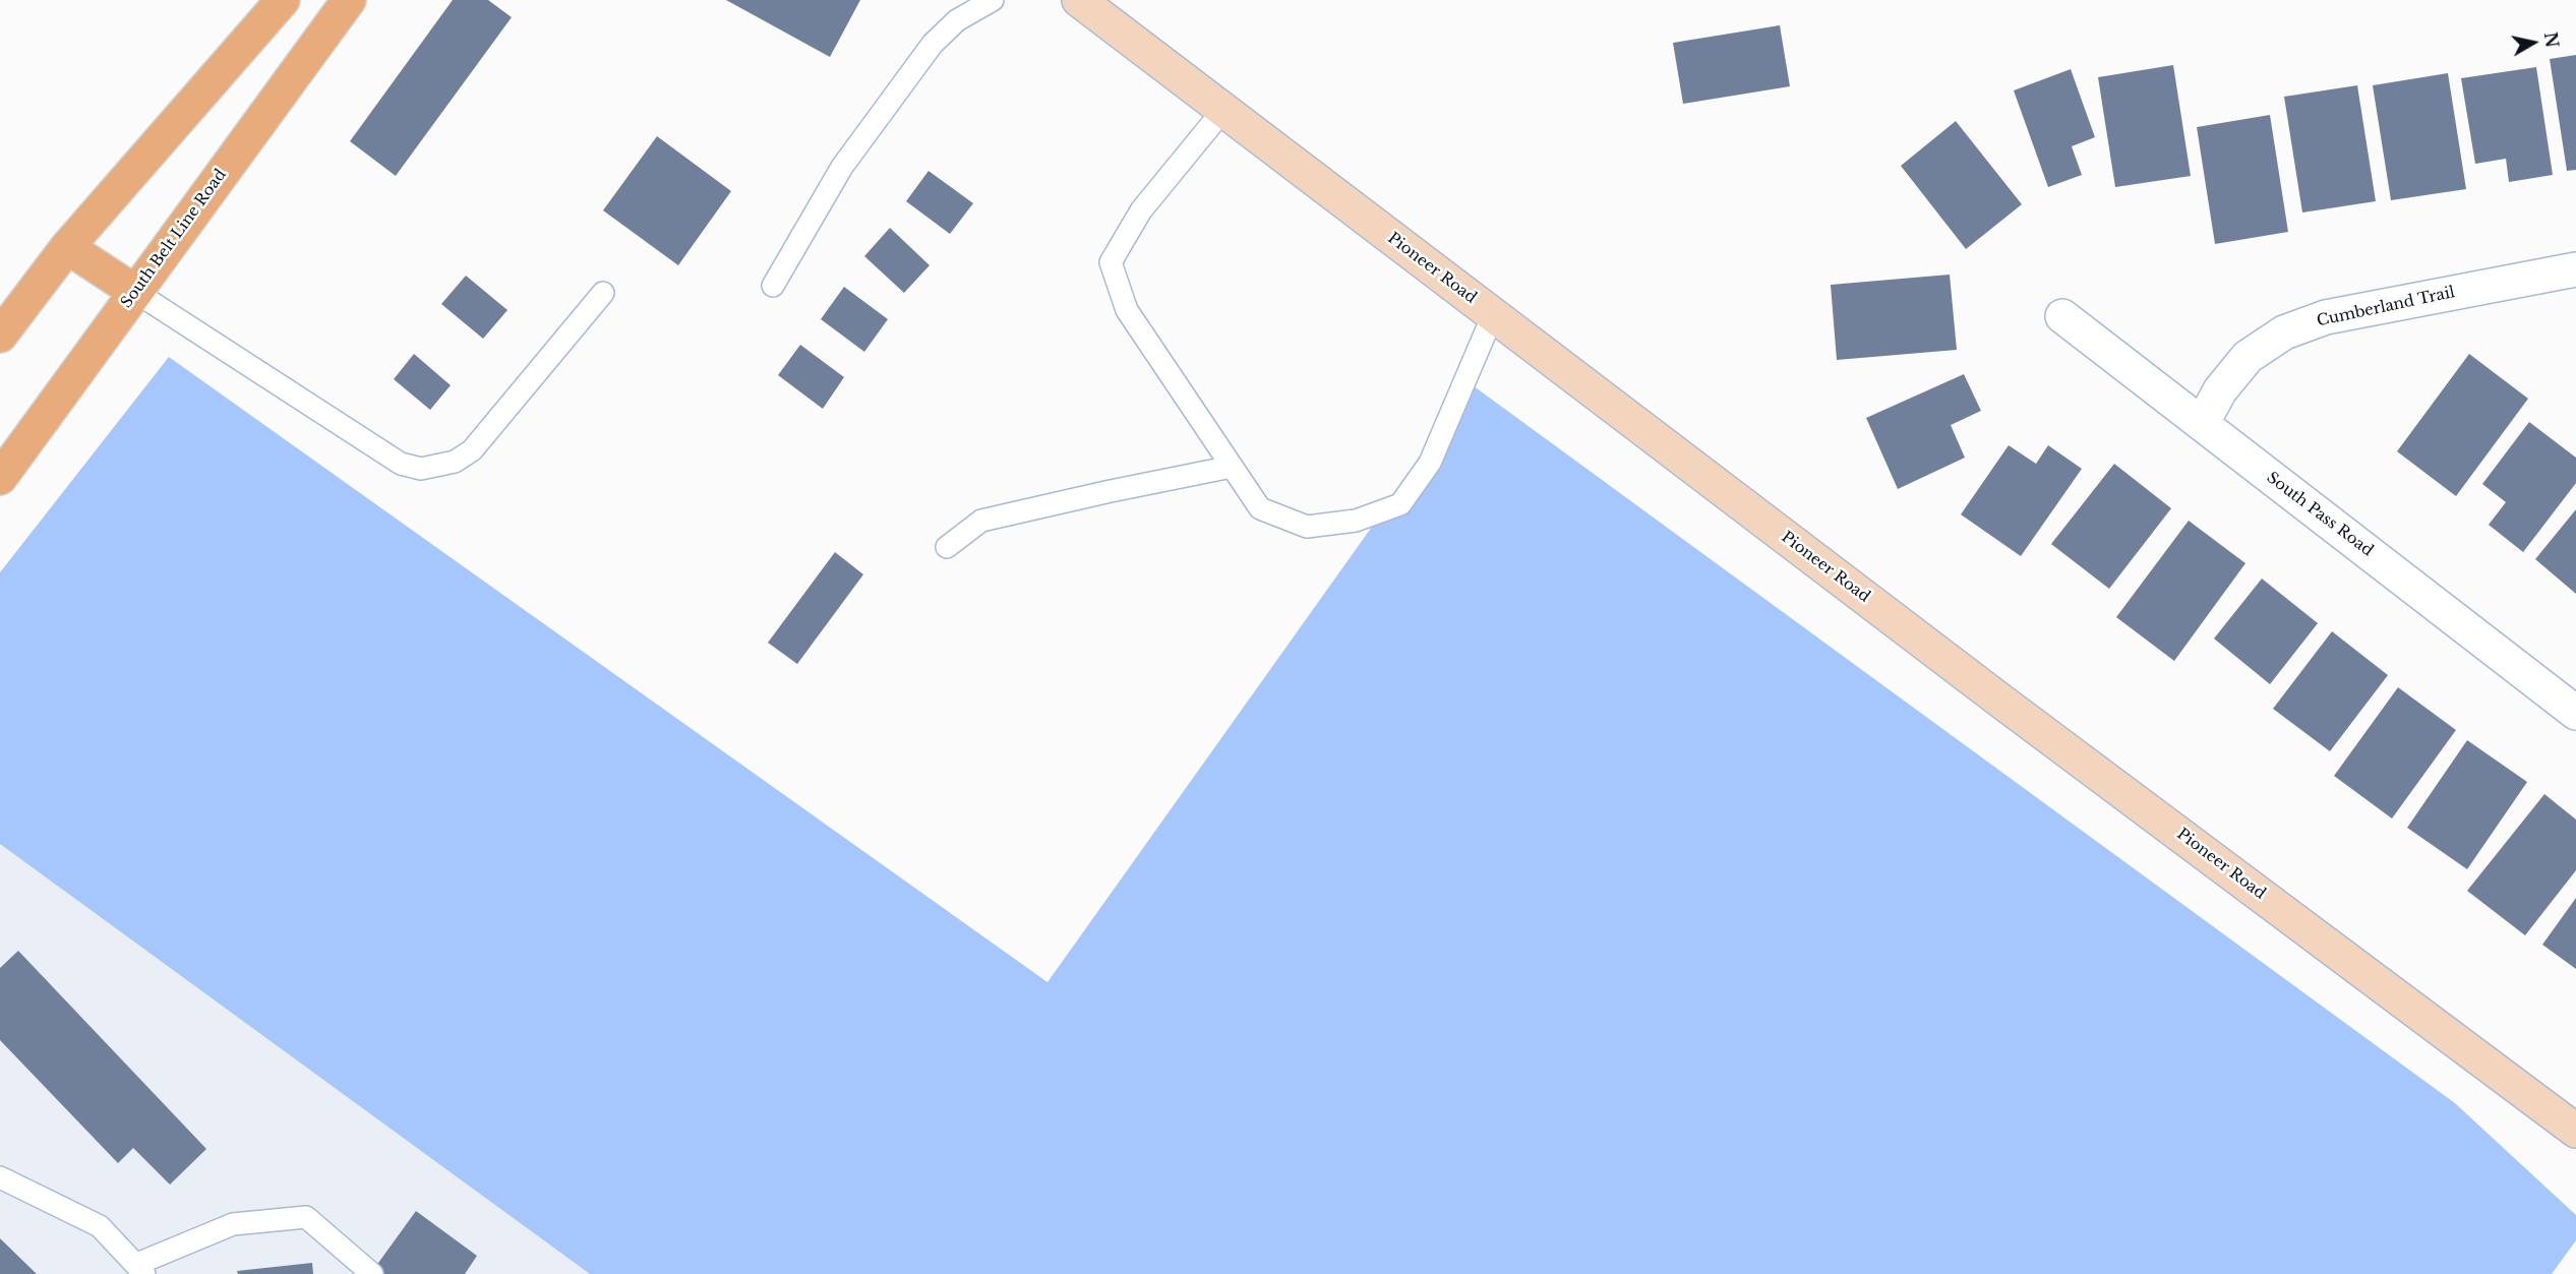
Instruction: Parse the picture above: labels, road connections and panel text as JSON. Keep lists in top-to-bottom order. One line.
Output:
{"streets":{"main road":["South Belt Line Road","Pioneer Road"],"street":["Cumberland Trail","South Pass Road"]},"crossings":[["Cumberland Trail","South Pass Road"]],"north":"right"}
